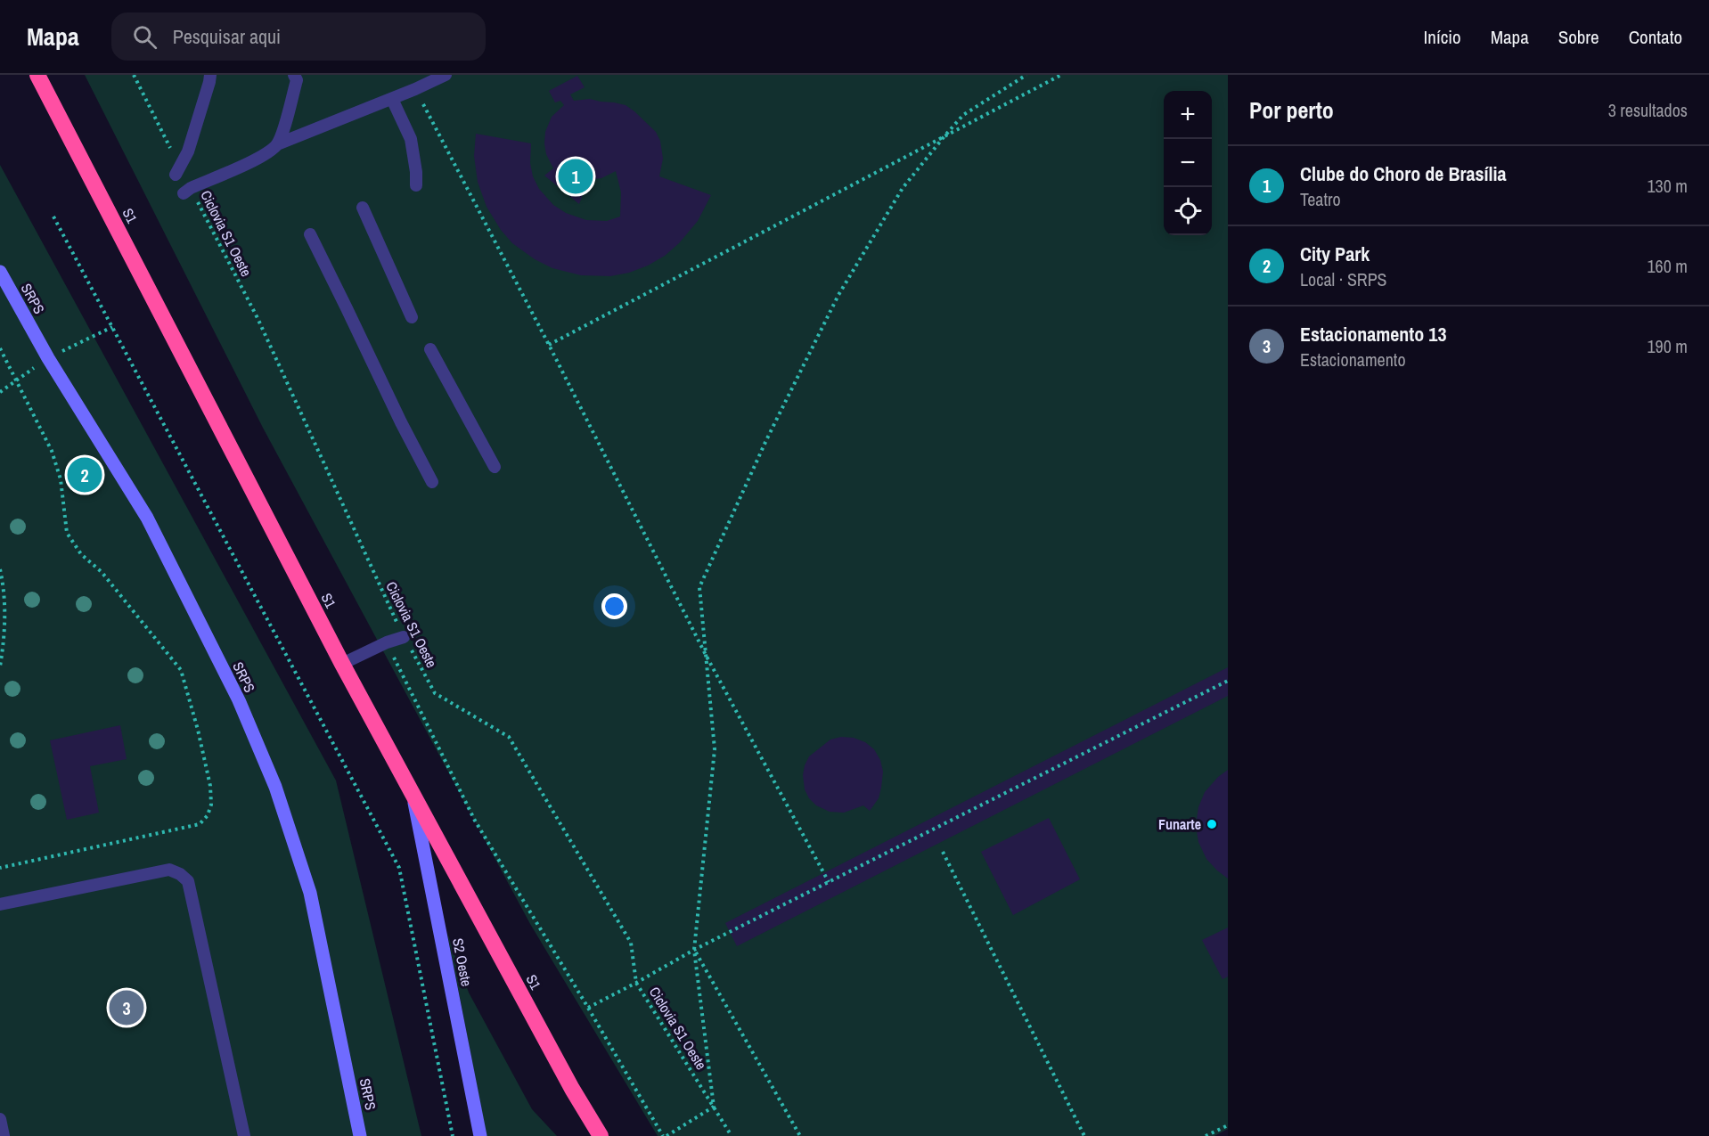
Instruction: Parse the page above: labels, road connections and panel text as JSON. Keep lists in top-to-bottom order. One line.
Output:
{"streets":{"highway":["S1"],"main road":["SRPS","S2 Oeste"],"path":["Ciclovia S1 Oeste"]},"crossings":[["S1","S2 Oeste"]],"places":["Funarte"],"page":{"header":"Mapa","search":"Pesquisar aqui","nav":["Início","Mapa","Sobre","Contato"],"heading":["Por perto","3 resultados"],"map_buttons":["+","−"],"list":[{"mark":"1","name":"Clube do Choro de Brasília","note":"Teatro","value":"130 m"},{"mark":"2","name":"City Park","note":"Local · SRPS","value":"160 m"},{"mark":"3","name":"Estacionamento 13","note":"Estacionamento","value":"190 m"}],"pins":["1","2","3"]}}
